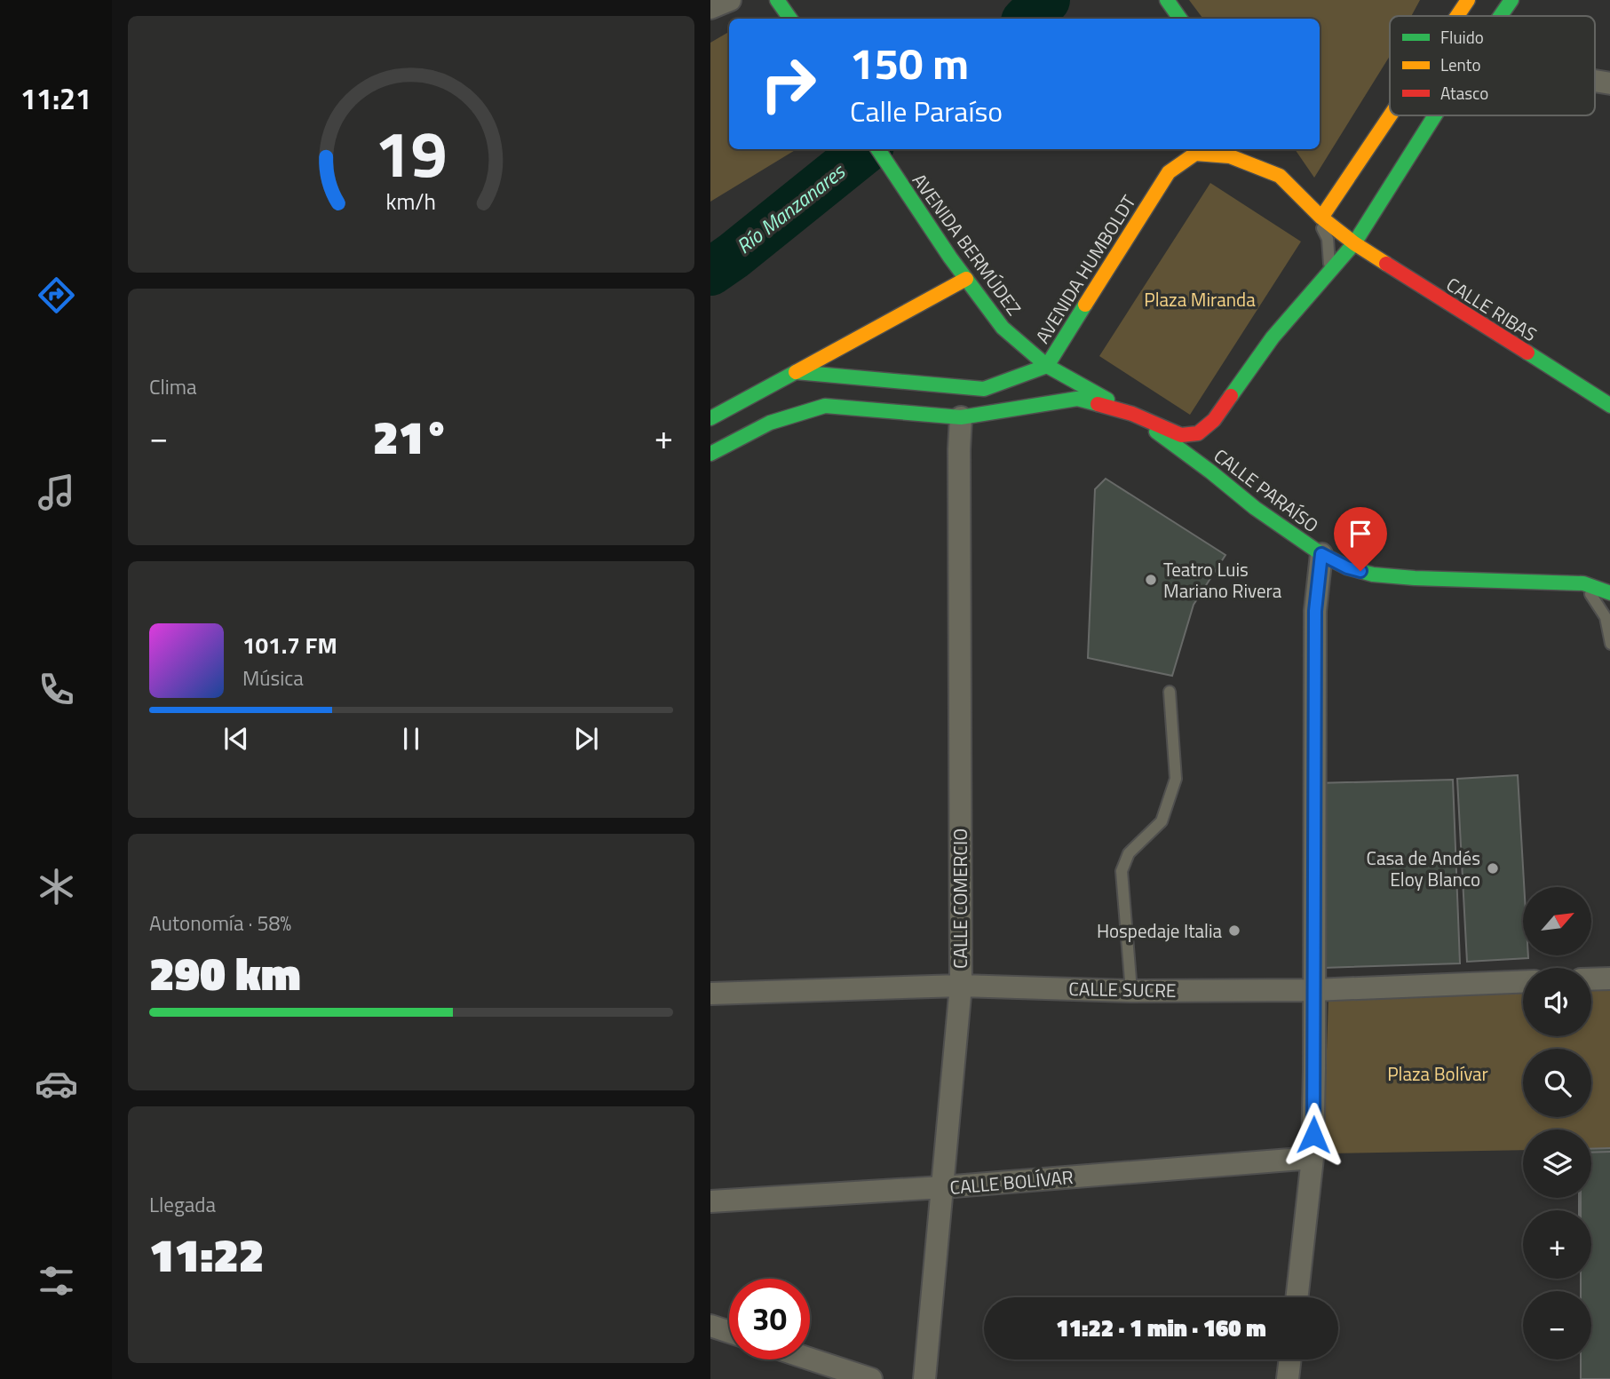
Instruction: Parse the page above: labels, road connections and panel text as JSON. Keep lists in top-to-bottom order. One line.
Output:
{"streets":{"main road":["AVENIDA BERMÚDEZ","AVENIDA HUMBOLDT","CALLE RIBAS","CALLE PARAÍSO"],"street":["CALLE COMERCIO","CALLE SUCRE","CALLE BOLÍVAR"]},"crossings":[["AVENIDA BERMÚDEZ","AVENIDA HUMBOLDT"],["AVENIDA BERMÚDEZ","CALLE PARAÍSO"],["AVENIDA HUMBOLDT","CALLE RIBAS"],["CALLE COMERCIO","CALLE SUCRE"],["CALLE COMERCIO","CALLE BOLÍVAR"]],"water":["Río Manzanares"],"parks":["Plaza Miranda","Plaza Bolívar"],"places":["Teatro Luis Mariano Rivera","Casa de Andés Eloy Blanco","Hospedaje Italia"],"legend":["Fluido","Lento","Atasco"],"north":"top right","page":{"tabs":"11:21","turn":["150 m","Calle Paraíso"],"tile":["Clima",["Autonomía · 58%","290 km"],["Llegada","11:22"]],"heat":["−","21°","+"],"song":["101.7 FM","Música"],"map_buttons":["+","−"],"limit":"30","trip":"11:22 · 1 min · 160 m","gauge":["19","km/h"]}}
